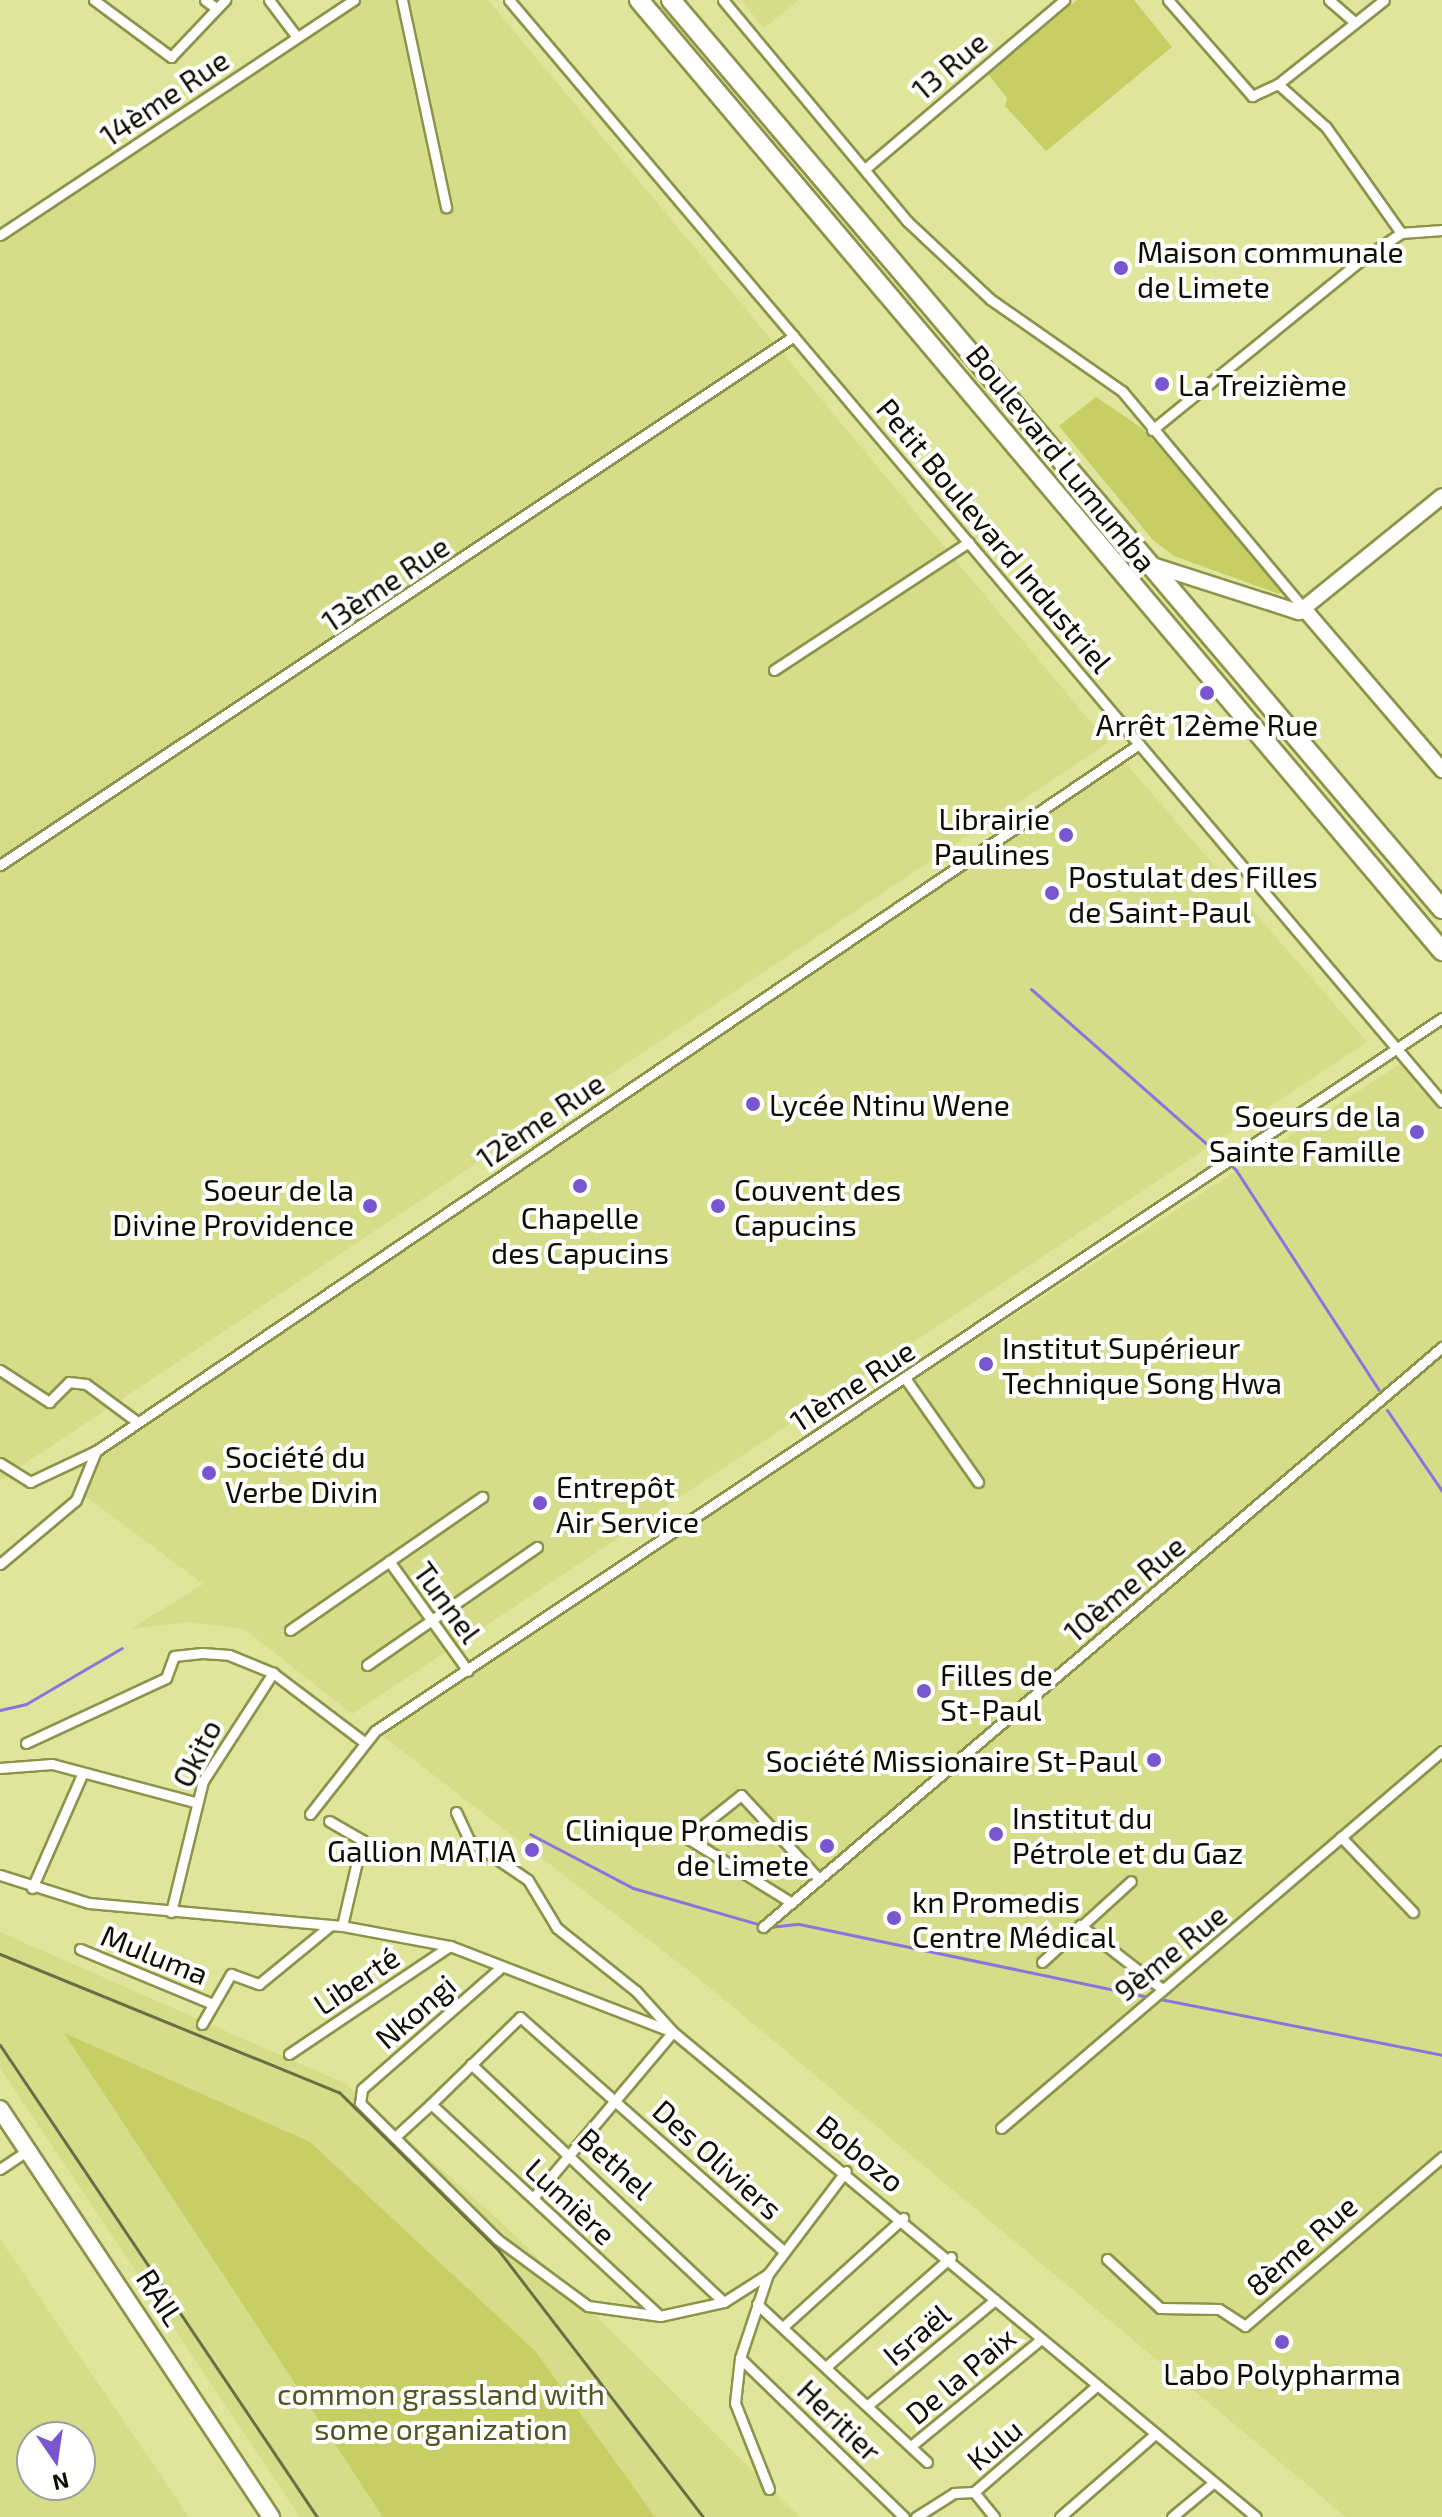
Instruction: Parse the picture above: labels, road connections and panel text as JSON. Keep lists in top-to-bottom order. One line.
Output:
{"streets":{"highway":["Boulevard Lumumba"],"main road":["RAIL"],"street":["13 Rue","14ème Rue","Petit Boulevard Industriel","13ème Rue","12ème Rue","11ème Rue","10ème Rue","Tunnel","Okito","9ème Rue","Muluma","Liberté","Nkongi","Bobozo","Des Oliviers","Bethel","Lumière","8ème Rue","Israël","De la Paix","Heritier","Kulu"]},"crossings":[["Petit Boulevard Industriel","13ème Rue"],["Petit Boulevard Industriel","12ème Rue"],["Petit Boulevard Industriel","11ème Rue"],["11ème Rue","Tunnel"],["Bobozo","Des Oliviers"],["Bobozo","Israël"],["Bobozo","De la Paix"],["Bobozo","Kulu"],["Des Oliviers","Bethel"],["Des Oliviers","Heritier"]],"parks":["common grassland with some organization"],"places":["Maison communale de Limete","La Treizième","Arrêt 12ème Rue","Librairie Paulines","Postulat des Filles de Saint-Paul","Lycée Ntinu Wene","Soeurs de la Sainte Famille","Chapelle des Capucins","Soeur de la Divine Providence","Couvent des Capucins","Institut Supérieur Technique Song Hwa","Société du Verbe Divin","Entrepôt Air Service","Filles de St-Paul","Société Missionaire St-Paul","Institut du Pétrole et du Gaz","Clinique Promedis de Limete","Gallion MATIA","kn Promedis Centre Médical","Labo Polypharma"],"north":"bottom"}
